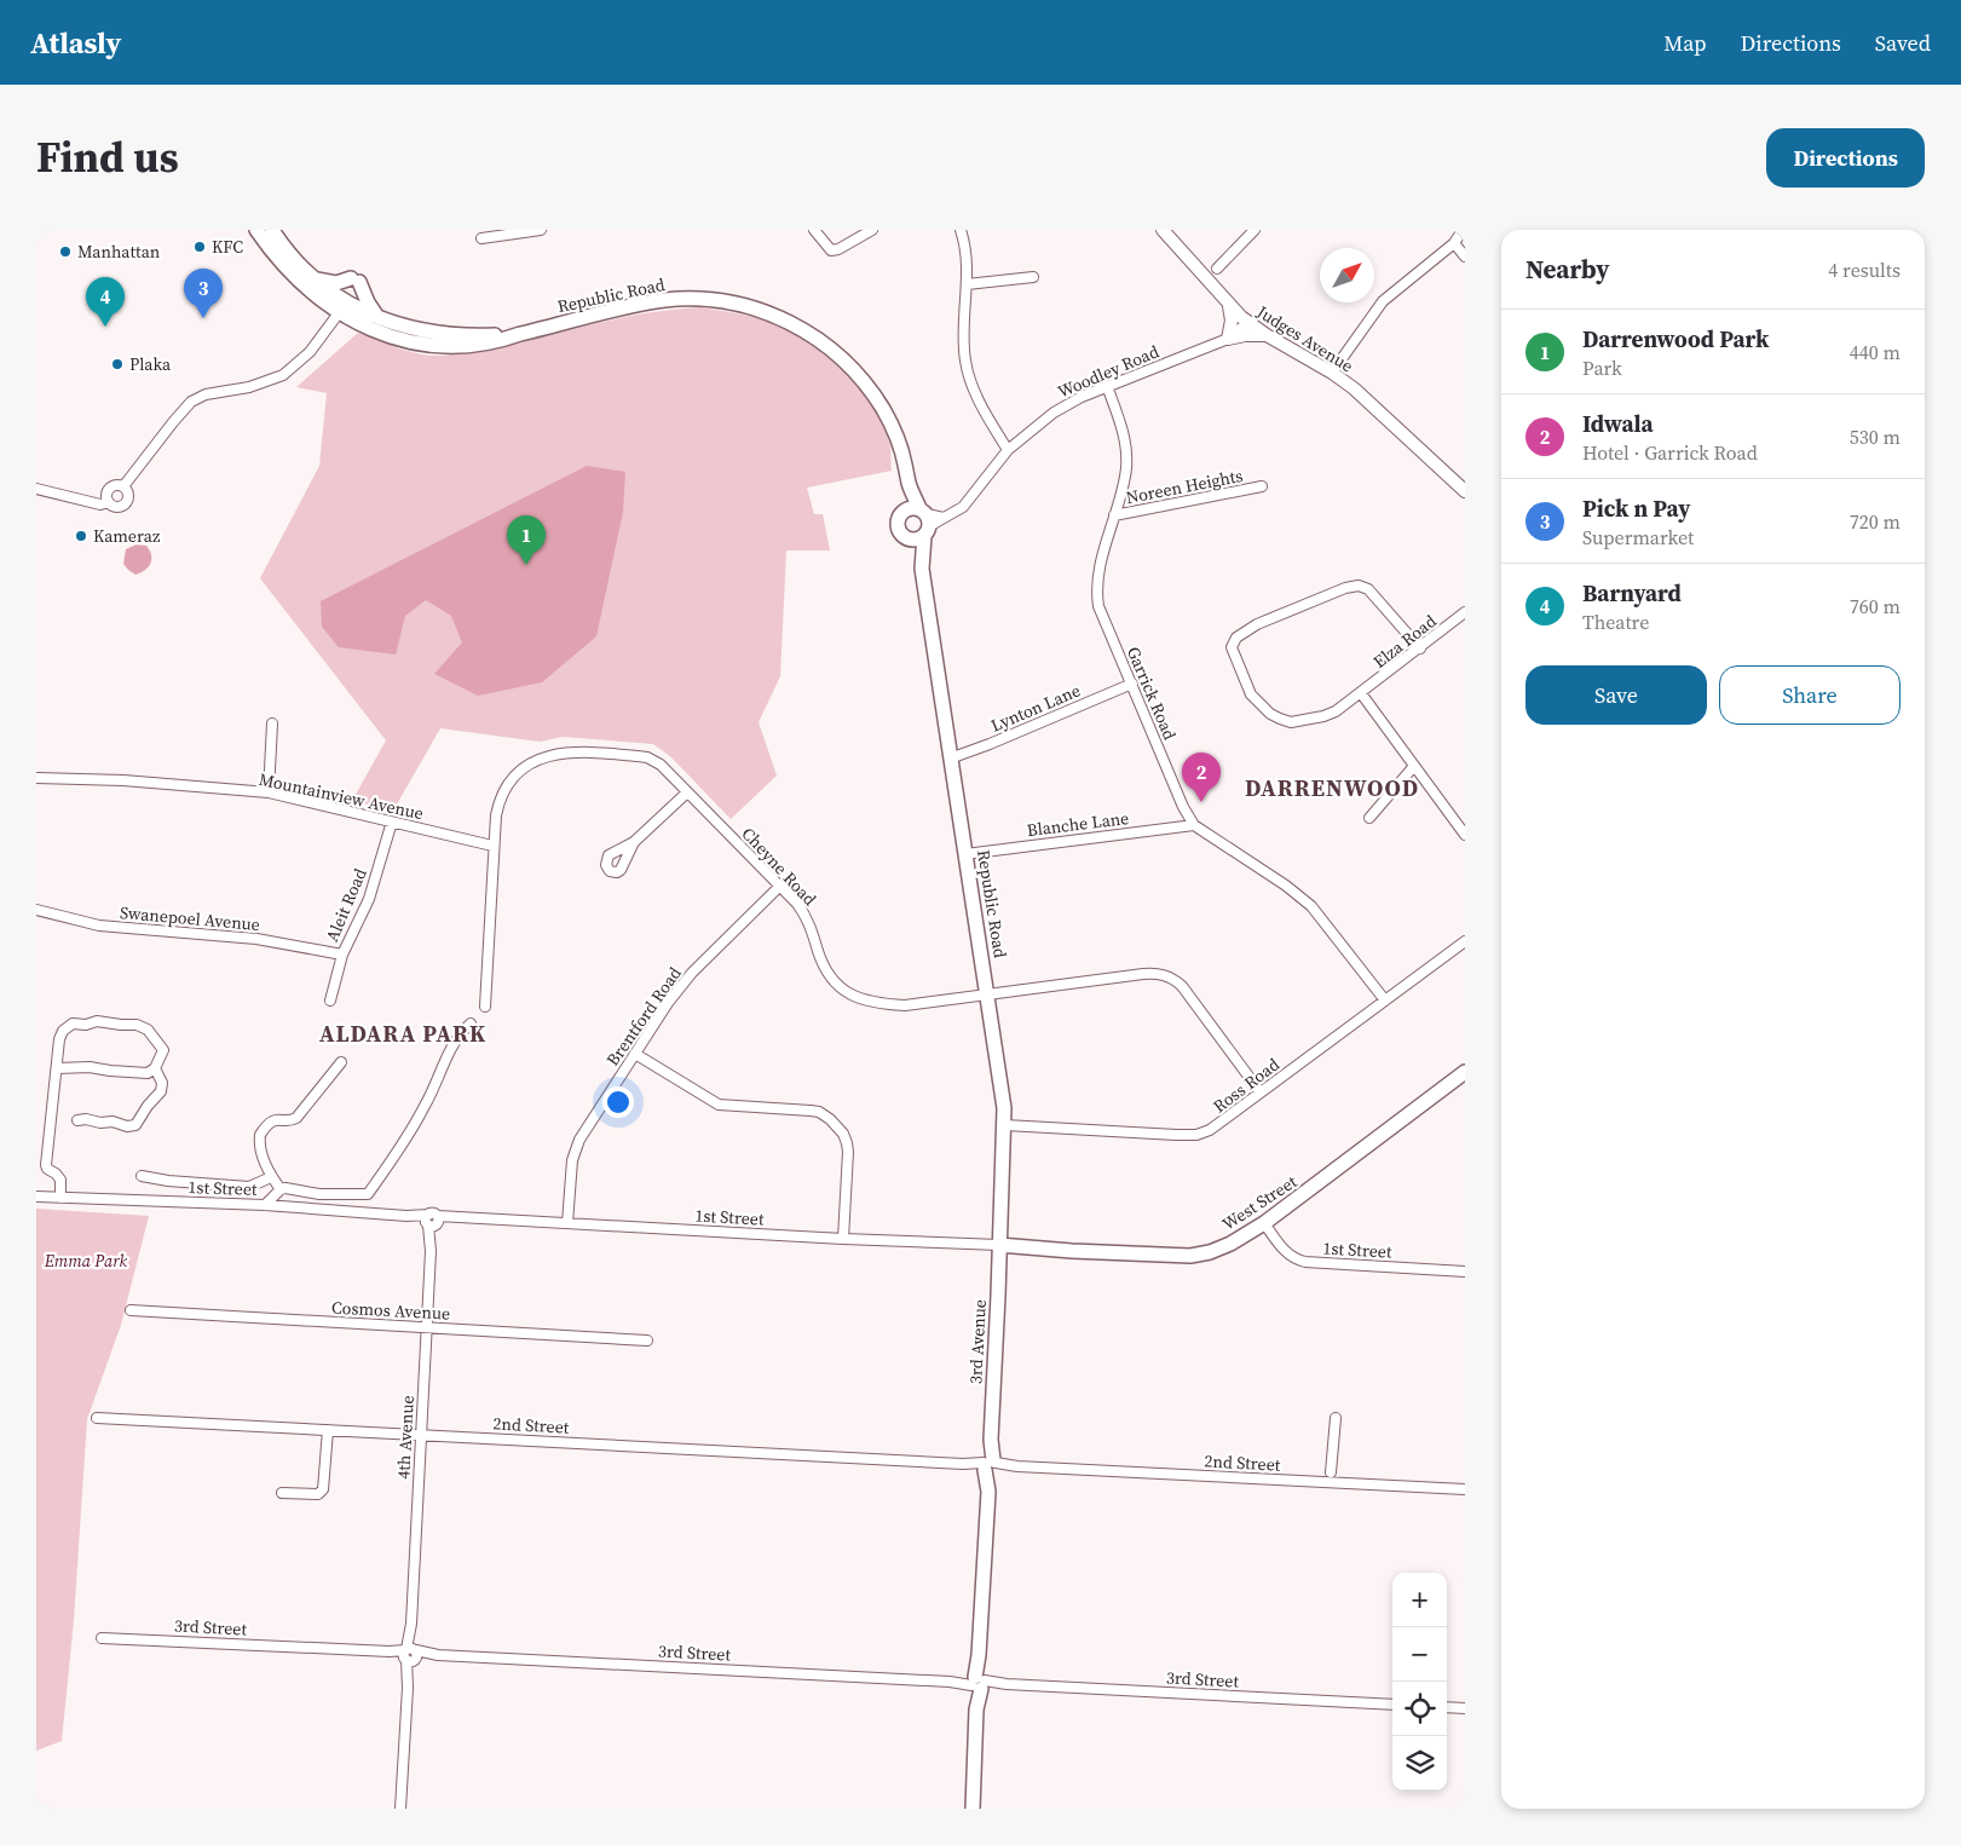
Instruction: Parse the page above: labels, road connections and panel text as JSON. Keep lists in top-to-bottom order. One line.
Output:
{"streets":{"main road":["Republic Road","West Street","3rd Avenue"],"street":["Judges Avenue","Woodley Road","Noreen Heights","Elza Road","Garrick Road","Lynton Lane","Mountainview Avenue","Blanche Lane","Cheyne Road","Aleit Road","Swanepoel Avenue","Brentford Road","Ross Road","1st Street","Cosmos Avenue","2nd Street","4th Avenue","3rd Street"]},"crossings":[["Republic Road","Woodley Road"],["Republic Road","Lynton Lane"],["Republic Road","Blanche Lane"],["Republic Road","Cheyne Road"],["Republic Road","Ross Road"],["Republic Road","1st Street"],["Republic Road","West Street"],["Republic Road","3rd Avenue"],["Judges Avenue","Woodley Road"],["Woodley Road","Garrick Road"],["Noreen Heights","Garrick Road"],["Garrick Road","Lynton Lane"],["Garrick Road","Blanche Lane"],["Garrick Road","Ross Road"],["Mountainview Avenue","Cheyne Road"],["Mountainview Avenue","Aleit Road"],["Cheyne Road","Brentford Road"],["Cheyne Road","Ross Road"],["Aleit Road","Swanepoel Avenue"],["Brentford Road","1st Street"],["1st Street","West Street"],["1st Street","3rd Avenue"],["1st Street","4th Avenue"],["West Street","3rd Avenue"],["Cosmos Avenue","4th Avenue"],["3rd Avenue","2nd Street"],["3rd Avenue","3rd Street"],["2nd Street","4th Avenue"],["4th Avenue","3rd Street"]],"districts":["DARRENWOOD","ALDARA PARK"],"parks":["Emma Park"],"places":["KFC","Manhattan","Plaka","Kameraz"],"north":"top right","page":{"header":"Atlasly","nav":["Map","Directions","Saved"],"title":"Find us","buttons":["Directions",["Save","Share"]],"heading":["Nearby","4 results"],"pins":["3","4","1","2"],"list":[{"mark":"1","name":"Darrenwood Park","note":"Park","value":"440 m"},{"mark":"2","name":"Idwala","note":"Hotel · Garrick Road","value":"530 m"},{"mark":"3","name":"Pick n Pay","note":"Supermarket","value":"720 m"},{"mark":"4","name":"Barnyard","note":"Theatre","value":"760 m"}],"map_buttons":["+","−"]}}
